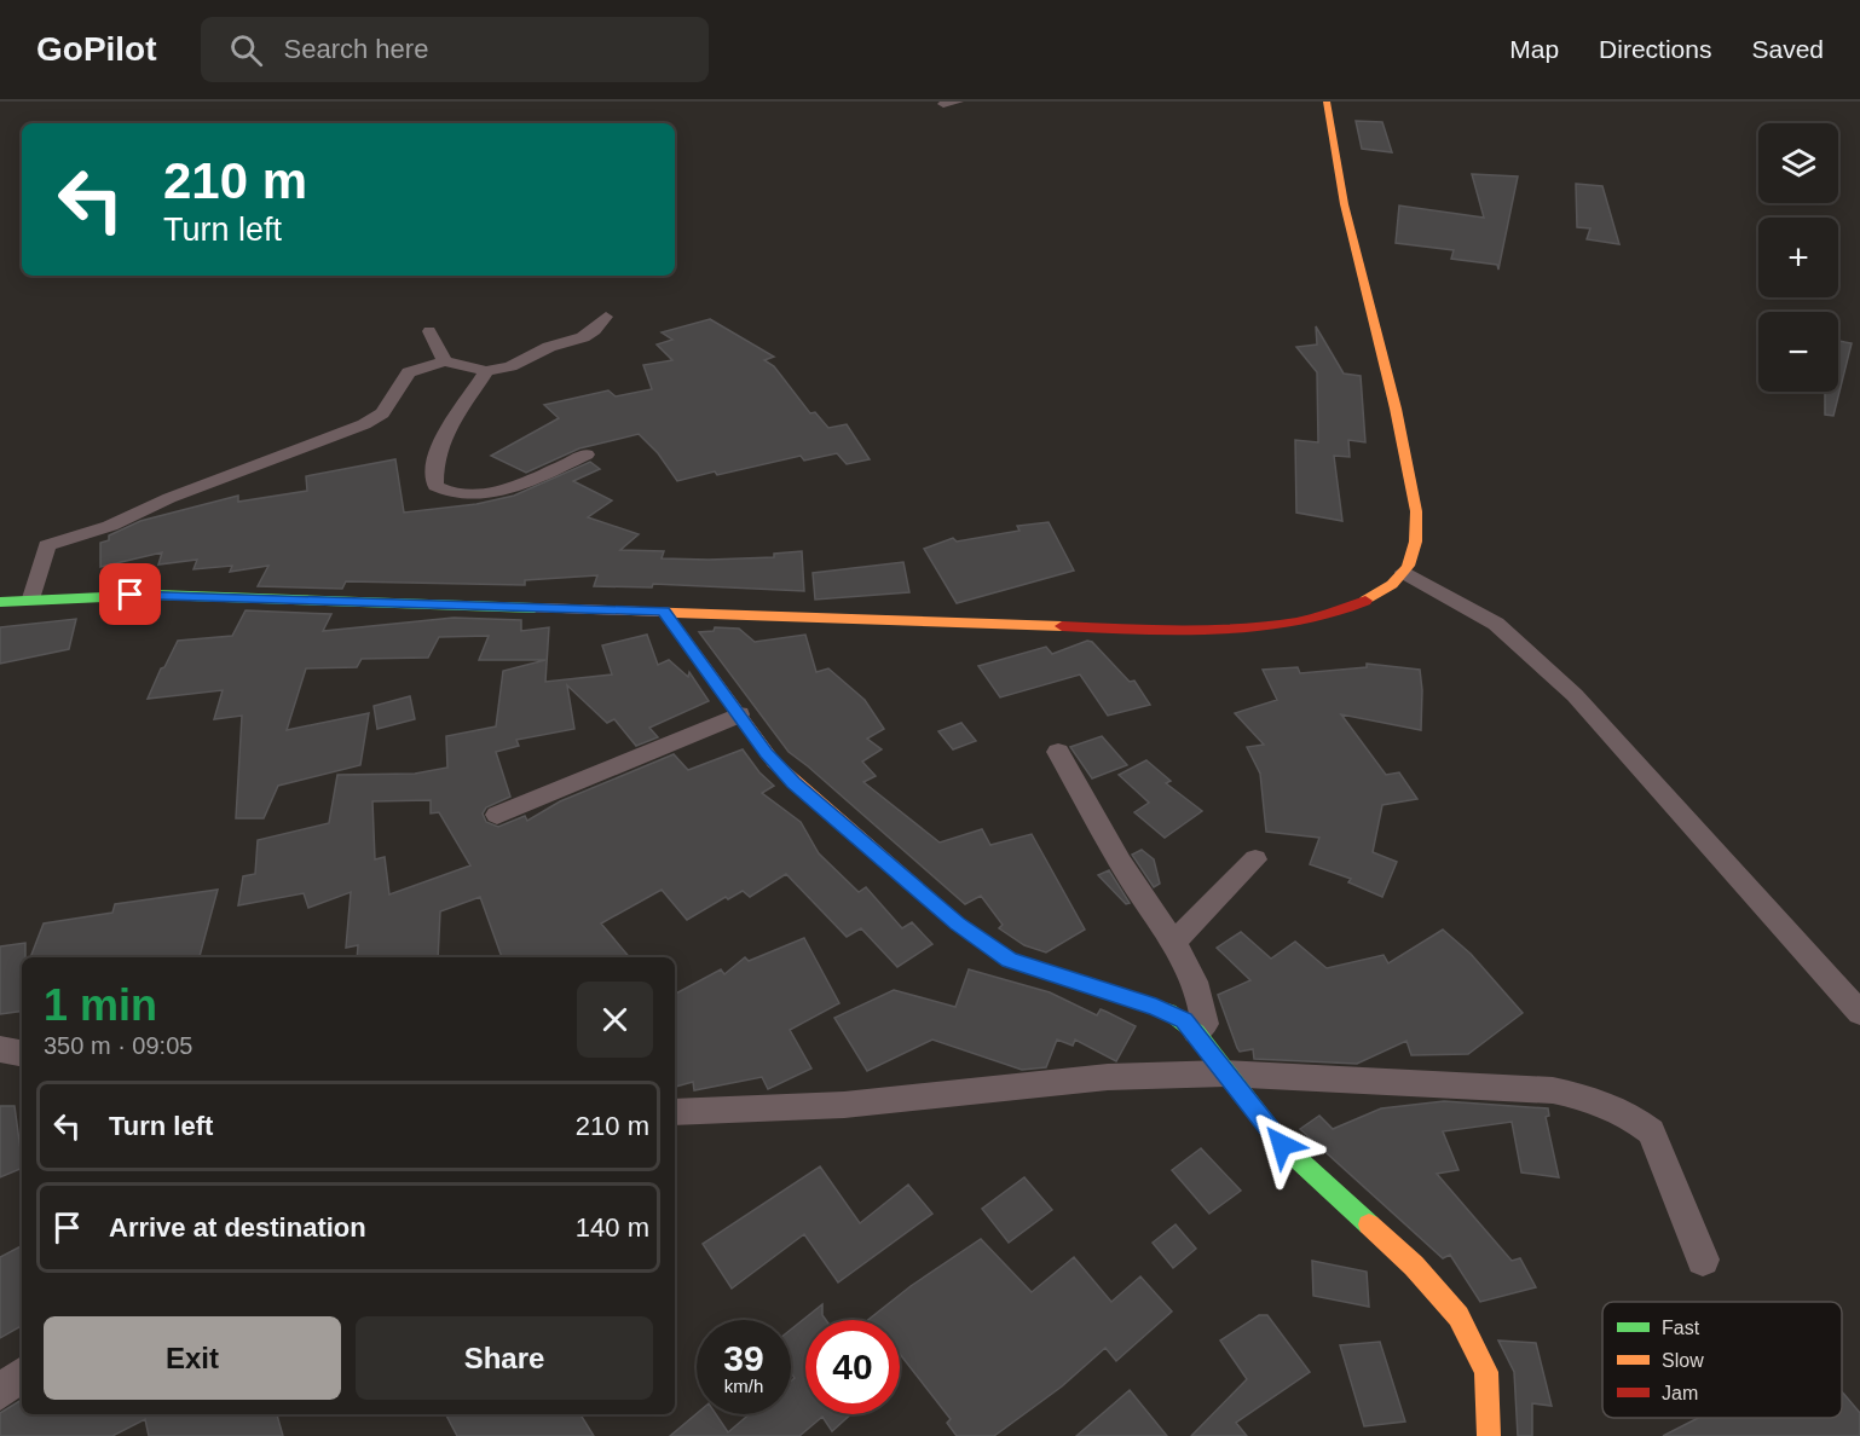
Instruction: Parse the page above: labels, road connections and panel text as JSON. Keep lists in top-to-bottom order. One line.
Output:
{"legend":["Fast","Slow","Jam"],"page":{"header":"GoPilot","search":"Search here","nav":["Map","Directions","Saved"],"map_buttons":["+","−"],"turn":["210 m","Turn left"],"heading":["1 min","350 m · 09:05"],"list":[{"name":"Turn left","value":"210 m"},{"name":"Arrive at destination","value":"140 m"}],"buttons":["Exit","Share"],"speed":"39 km/h","limit":"40"}}
